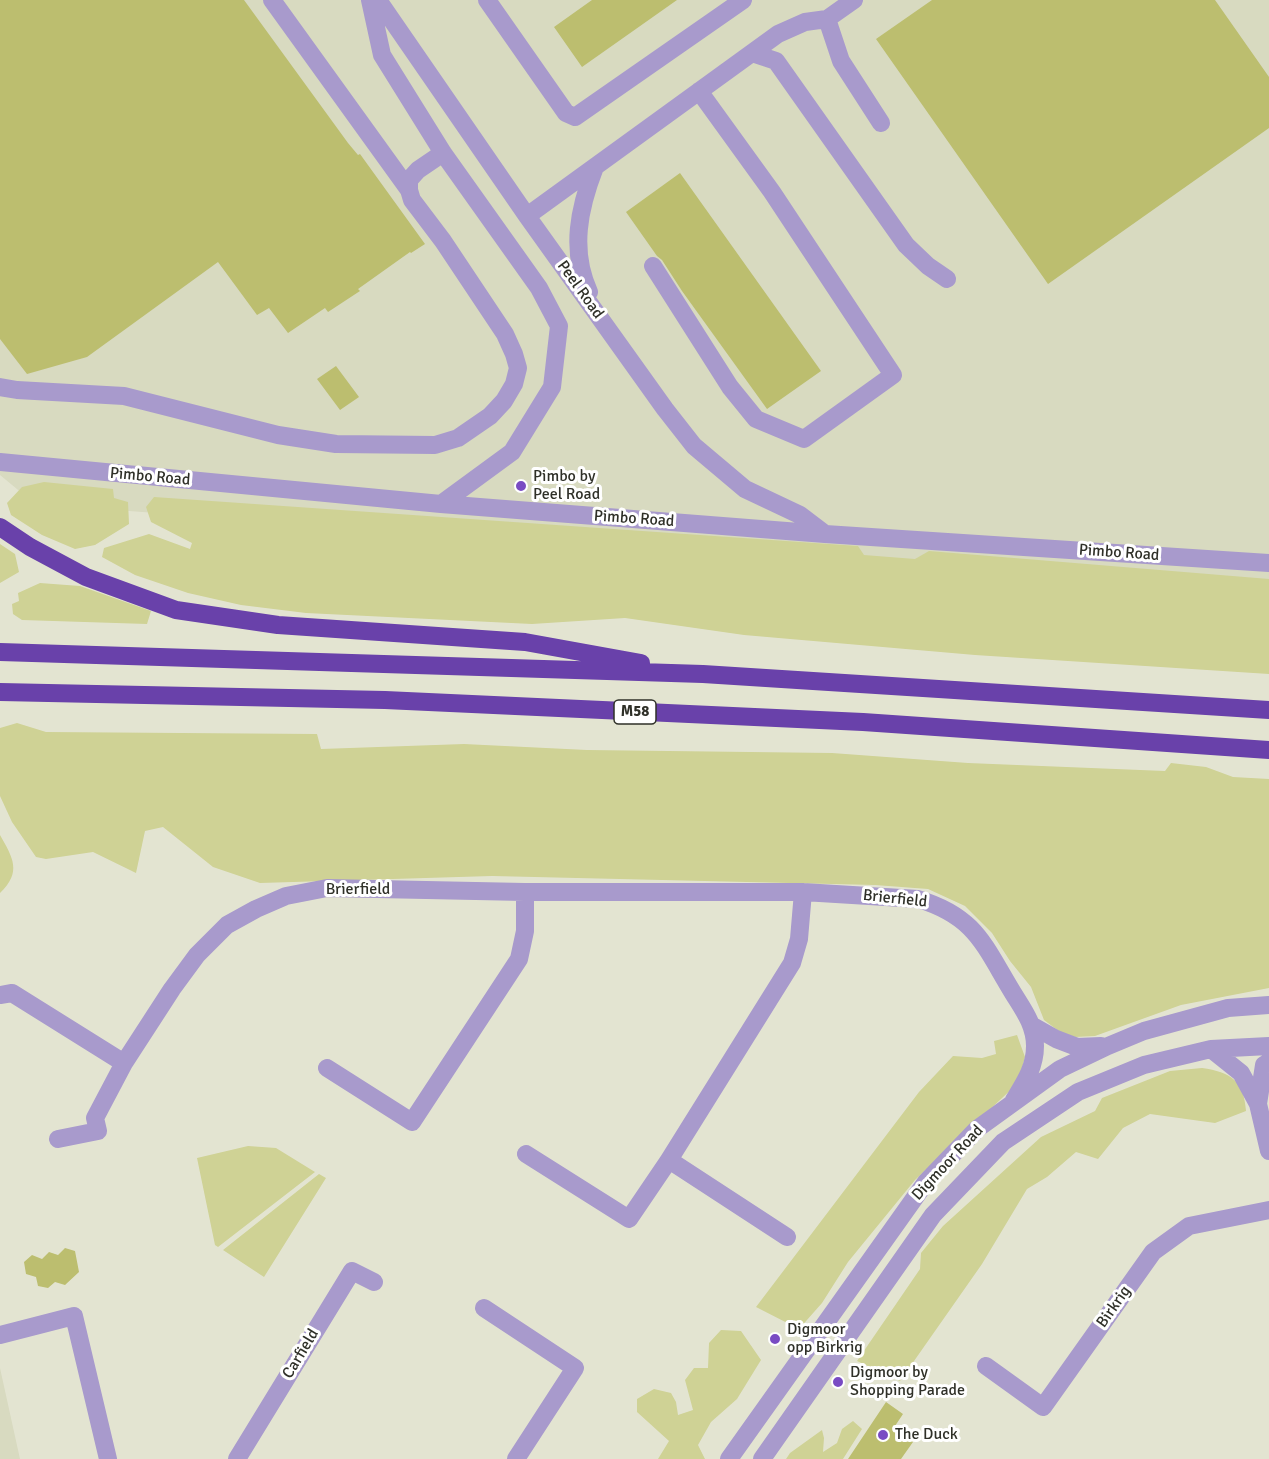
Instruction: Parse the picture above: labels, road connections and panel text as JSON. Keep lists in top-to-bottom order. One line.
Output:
{"streets":{"highway":["M58"],"street":["Peel Road","Pimbo Road","Brierfield","Digmoor Road","Birkrig","Carfield"]},"crossings":[["Peel Road","Pimbo Road"],["Brierfield","Digmoor Road"]],"places":["Pimbo by Peel Road","Digmoor opp Birkrig","Digmoor by Shopping Parade","The Duck"]}
